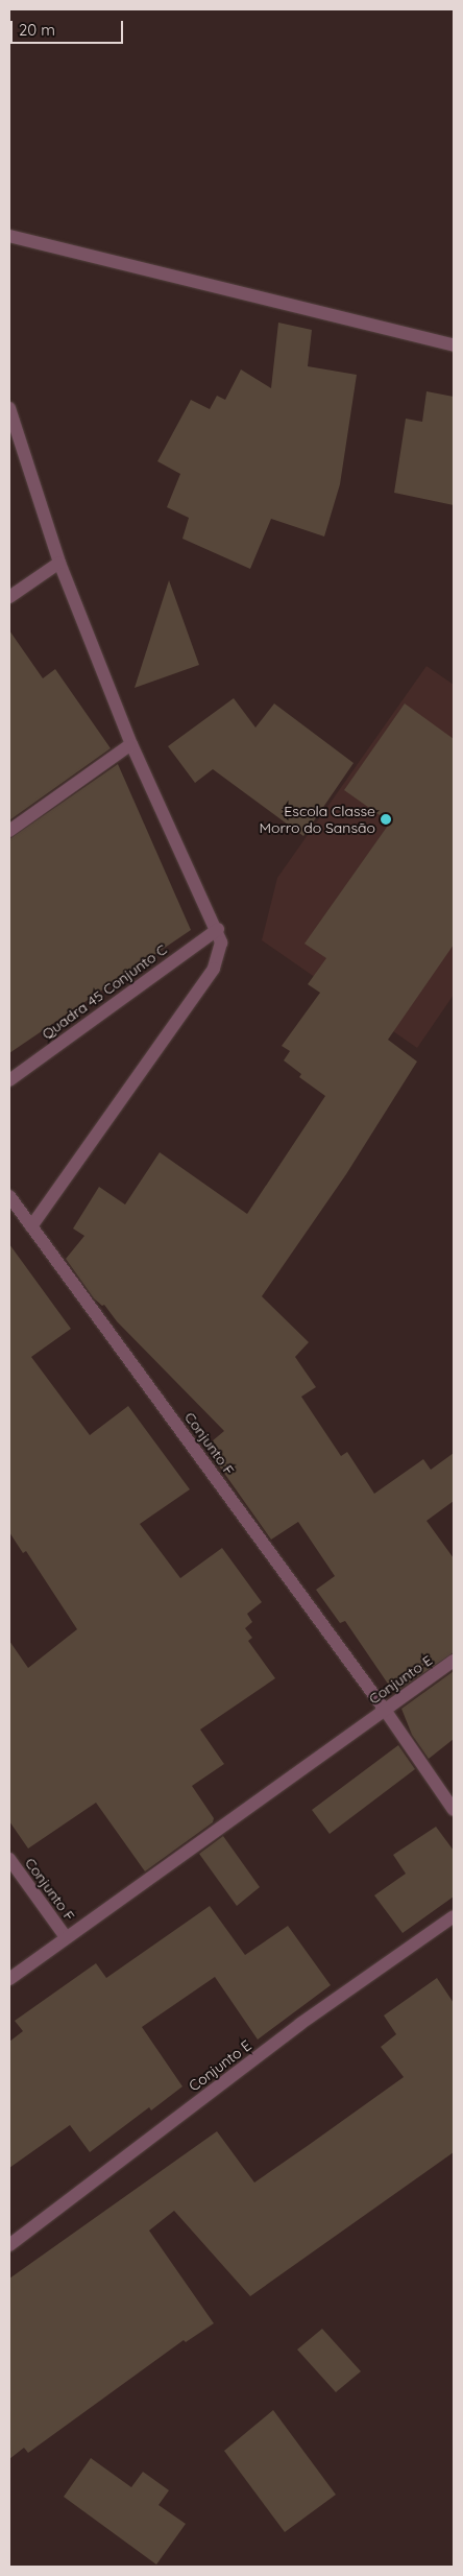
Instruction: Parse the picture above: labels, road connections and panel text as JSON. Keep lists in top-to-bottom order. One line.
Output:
{"streets":{"street":["Quadra 45 Conjunto C","Conjunto F","Conjunto E"]},"crossings":[["Conjunto F","Conjunto E"]],"places":["Escola Classe Morro do Sansão"],"scale_bar":"20 m"}
